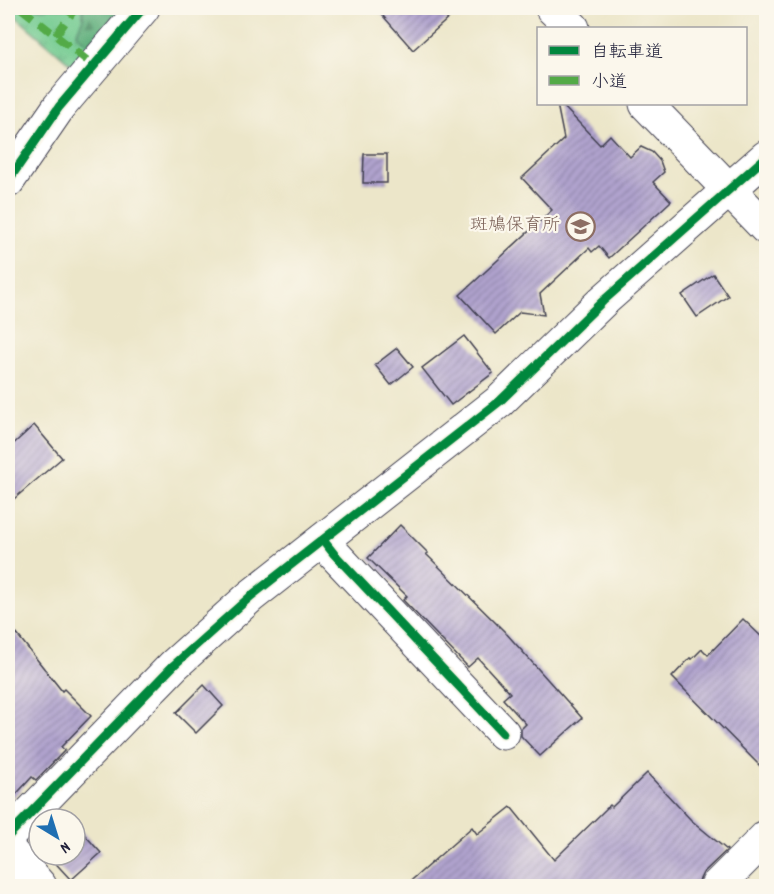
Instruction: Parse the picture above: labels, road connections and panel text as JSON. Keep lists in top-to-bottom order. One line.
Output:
{"places":{"school or university":["斑鳩保育所"]},"legend":["自転車道","小道"],"north":"bottom right"}
